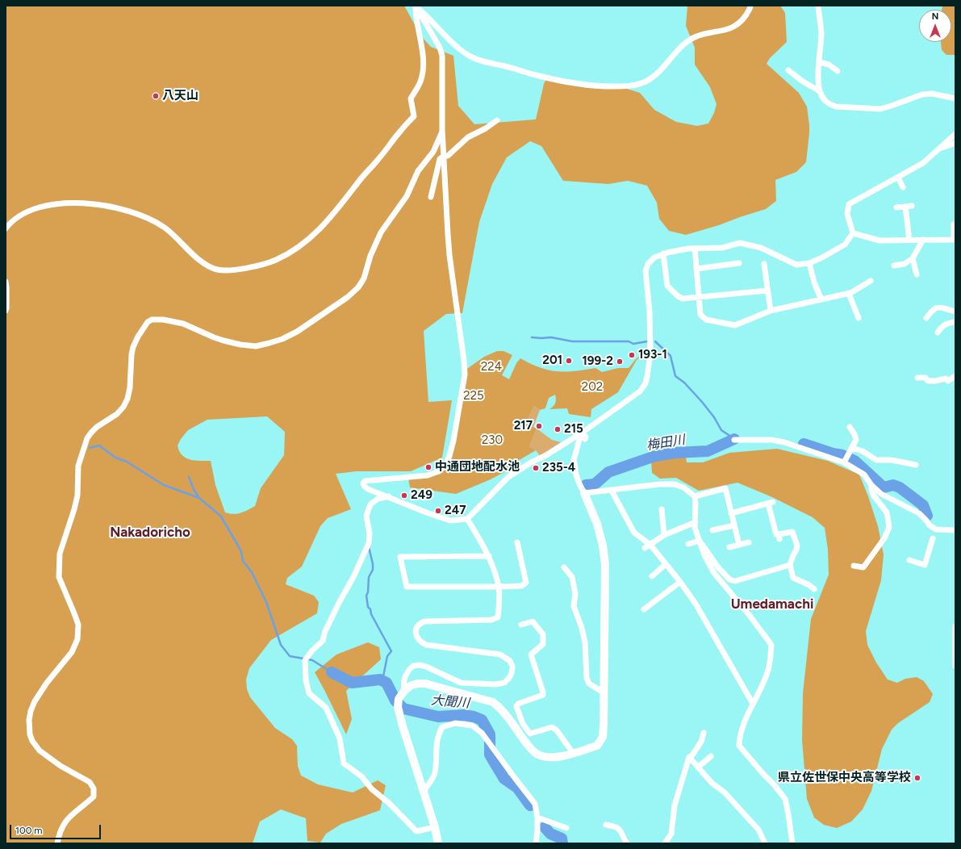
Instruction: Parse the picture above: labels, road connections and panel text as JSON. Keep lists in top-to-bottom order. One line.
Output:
{"districts":["Nakadoricho","Umedamachi"],"water":["梅田川","大聞川"],"parks":["224","202","225","230"],"places":["八天山","193-1","201","199-2","217","215","中通団地配水池","235-4","249","247","県立佐世保中央高等学校"],"scale_bar":"100 m","north":"top"}
